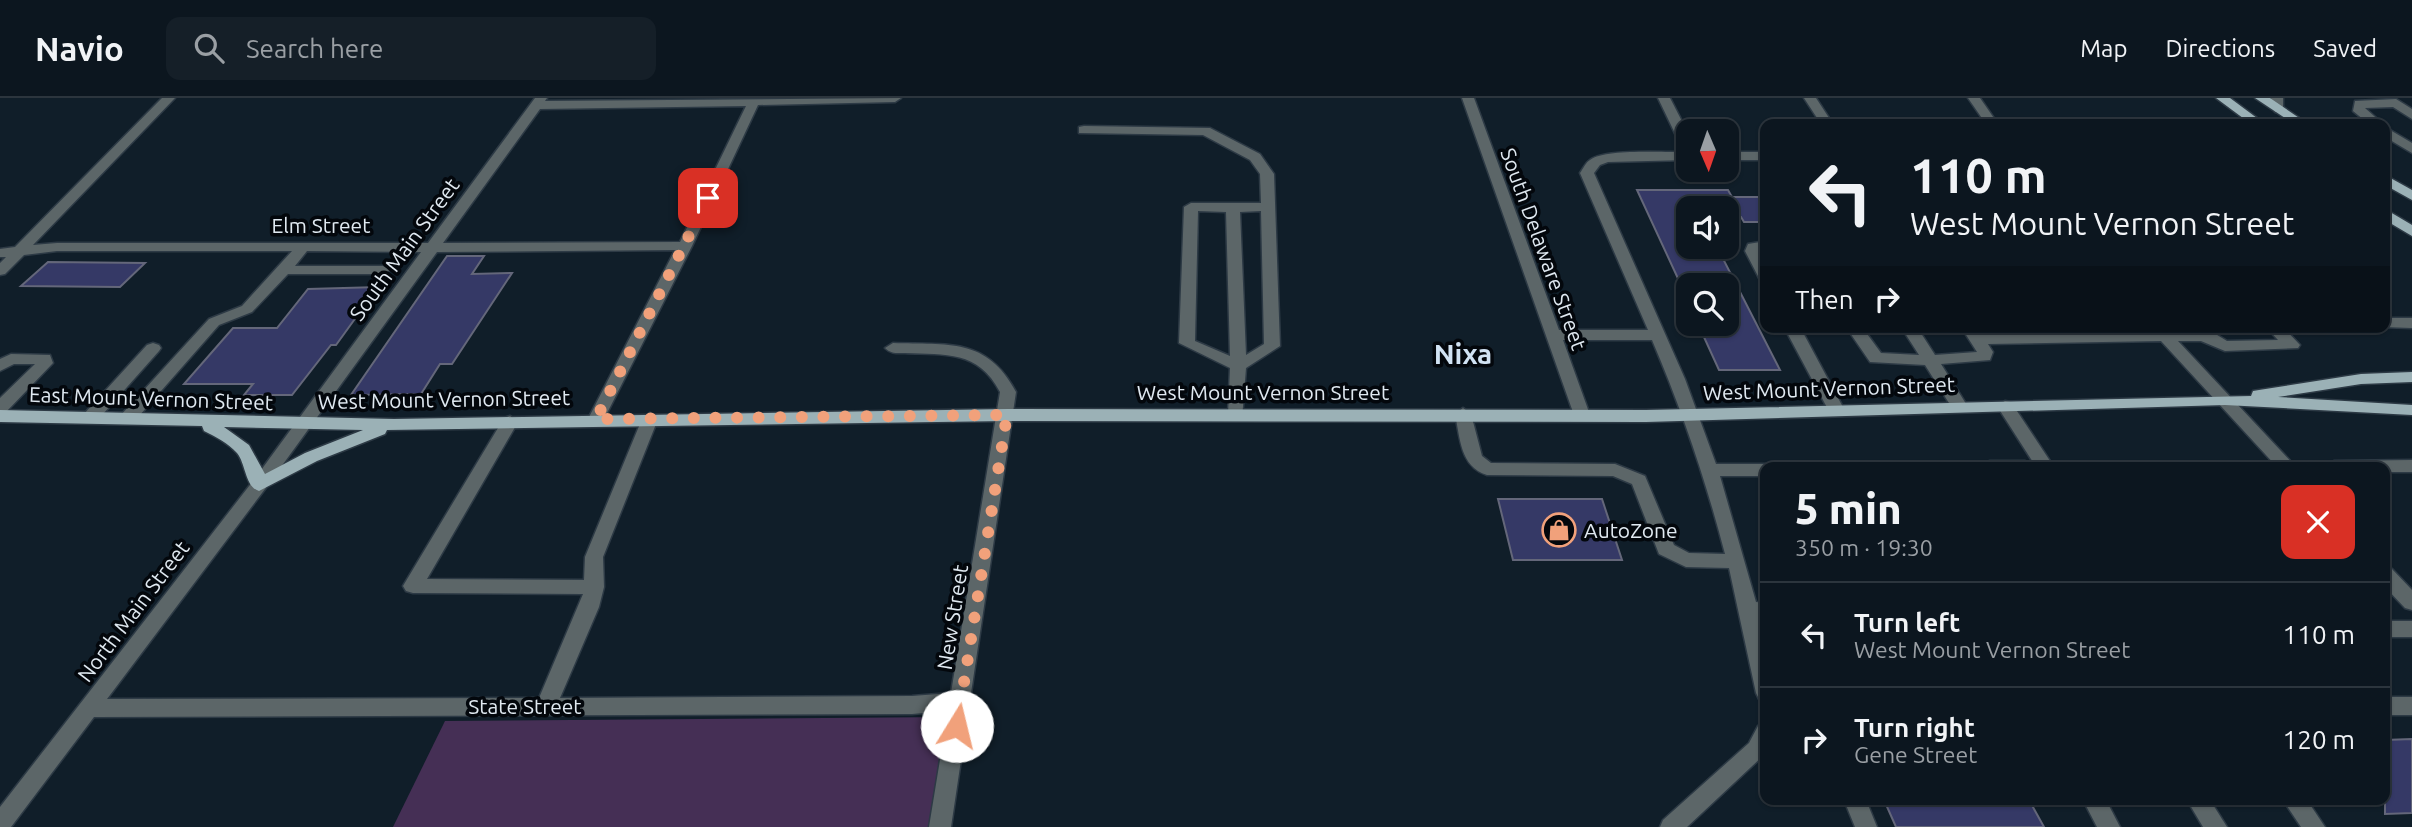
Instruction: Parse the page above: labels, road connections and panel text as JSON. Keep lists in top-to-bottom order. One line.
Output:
{"streets":{"main road":["West Mount Vernon Street","East Mount Vernon Street"],"street":["Elm Street","South Main Street","South Delaware Street","North Main Street","New Street","State Street"]},"crossings":[["Elm Street","South Main Street"],["South Main Street","West Mount Vernon Street"],["South Main Street","East Mount Vernon Street"],["South Main Street","North Main Street"],["South Delaware Street","West Mount Vernon Street"],["West Mount Vernon Street","East Mount Vernon Street"],["West Mount Vernon Street","North Main Street"],["West Mount Vernon Street","New Street"],["East Mount Vernon Street","North Main Street"],["North Main Street","State Street"],["New Street","State Street"]],"districts":["Nixa"],"places":{"shop":["AutoZone"]},"north":"bottom","page":{"header":"Navio","search":"Search here","nav":["Map","Directions","Saved"],"turn":["110 m","West Mount Vernon Street"],"then":"Then","heading":["5 min","350 m · 19:30"],"list":[{"name":"Turn left","note":"West Mount Vernon Street","value":"110 m"},{"name":"Turn right","note":"Gene Street","value":"120 m"}]}}
